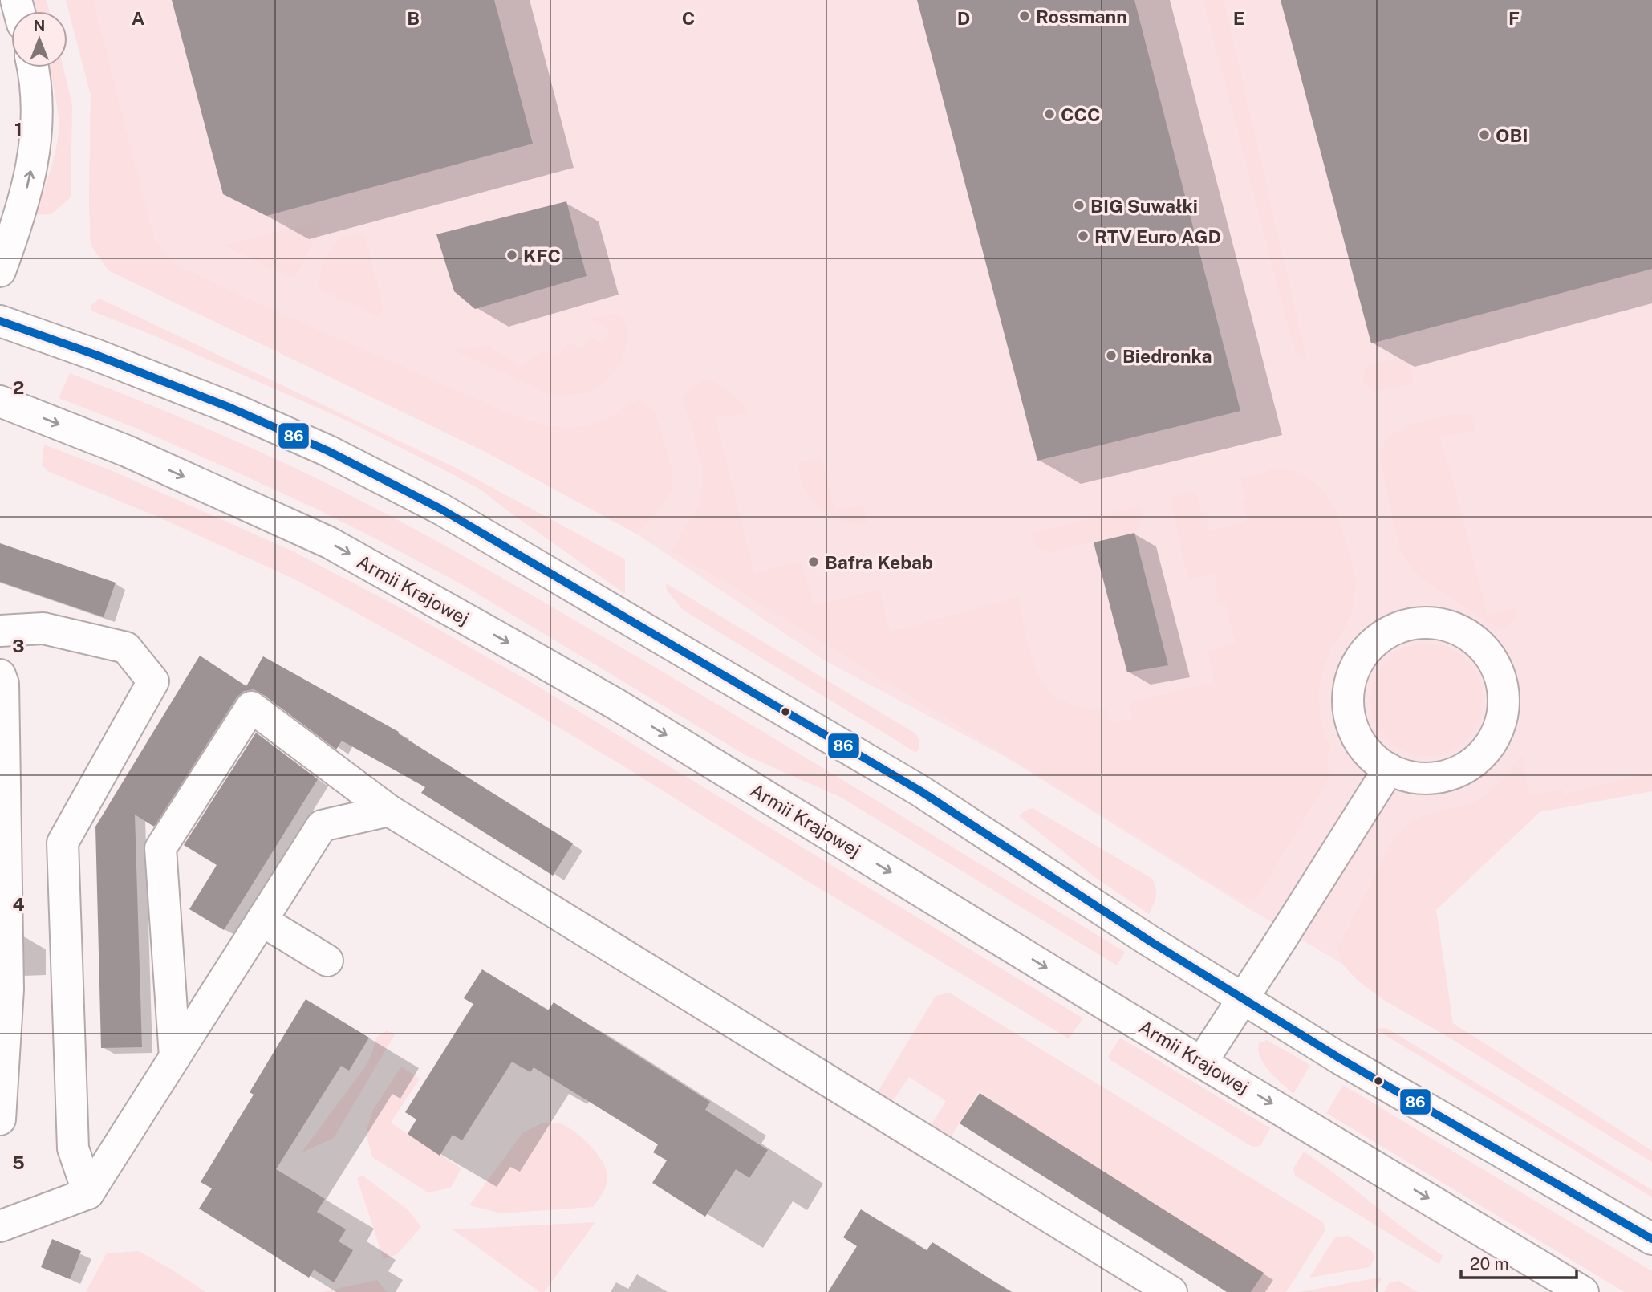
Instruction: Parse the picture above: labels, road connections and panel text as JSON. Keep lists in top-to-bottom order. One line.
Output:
{"streets":{"street":["Armii Krajowej"]},"places":["Rossmann","CCC","OBI","BIG Suwałki","RTV Euro AGD","KFC","Biedronka","Bafra Kebab"],"lines":["transit line 86"],"scale_bar":"20 m","north":"top","grid":{"columns":["A","B","C","D","E","F"],"rows":["1","2","3","4","5"]}}
